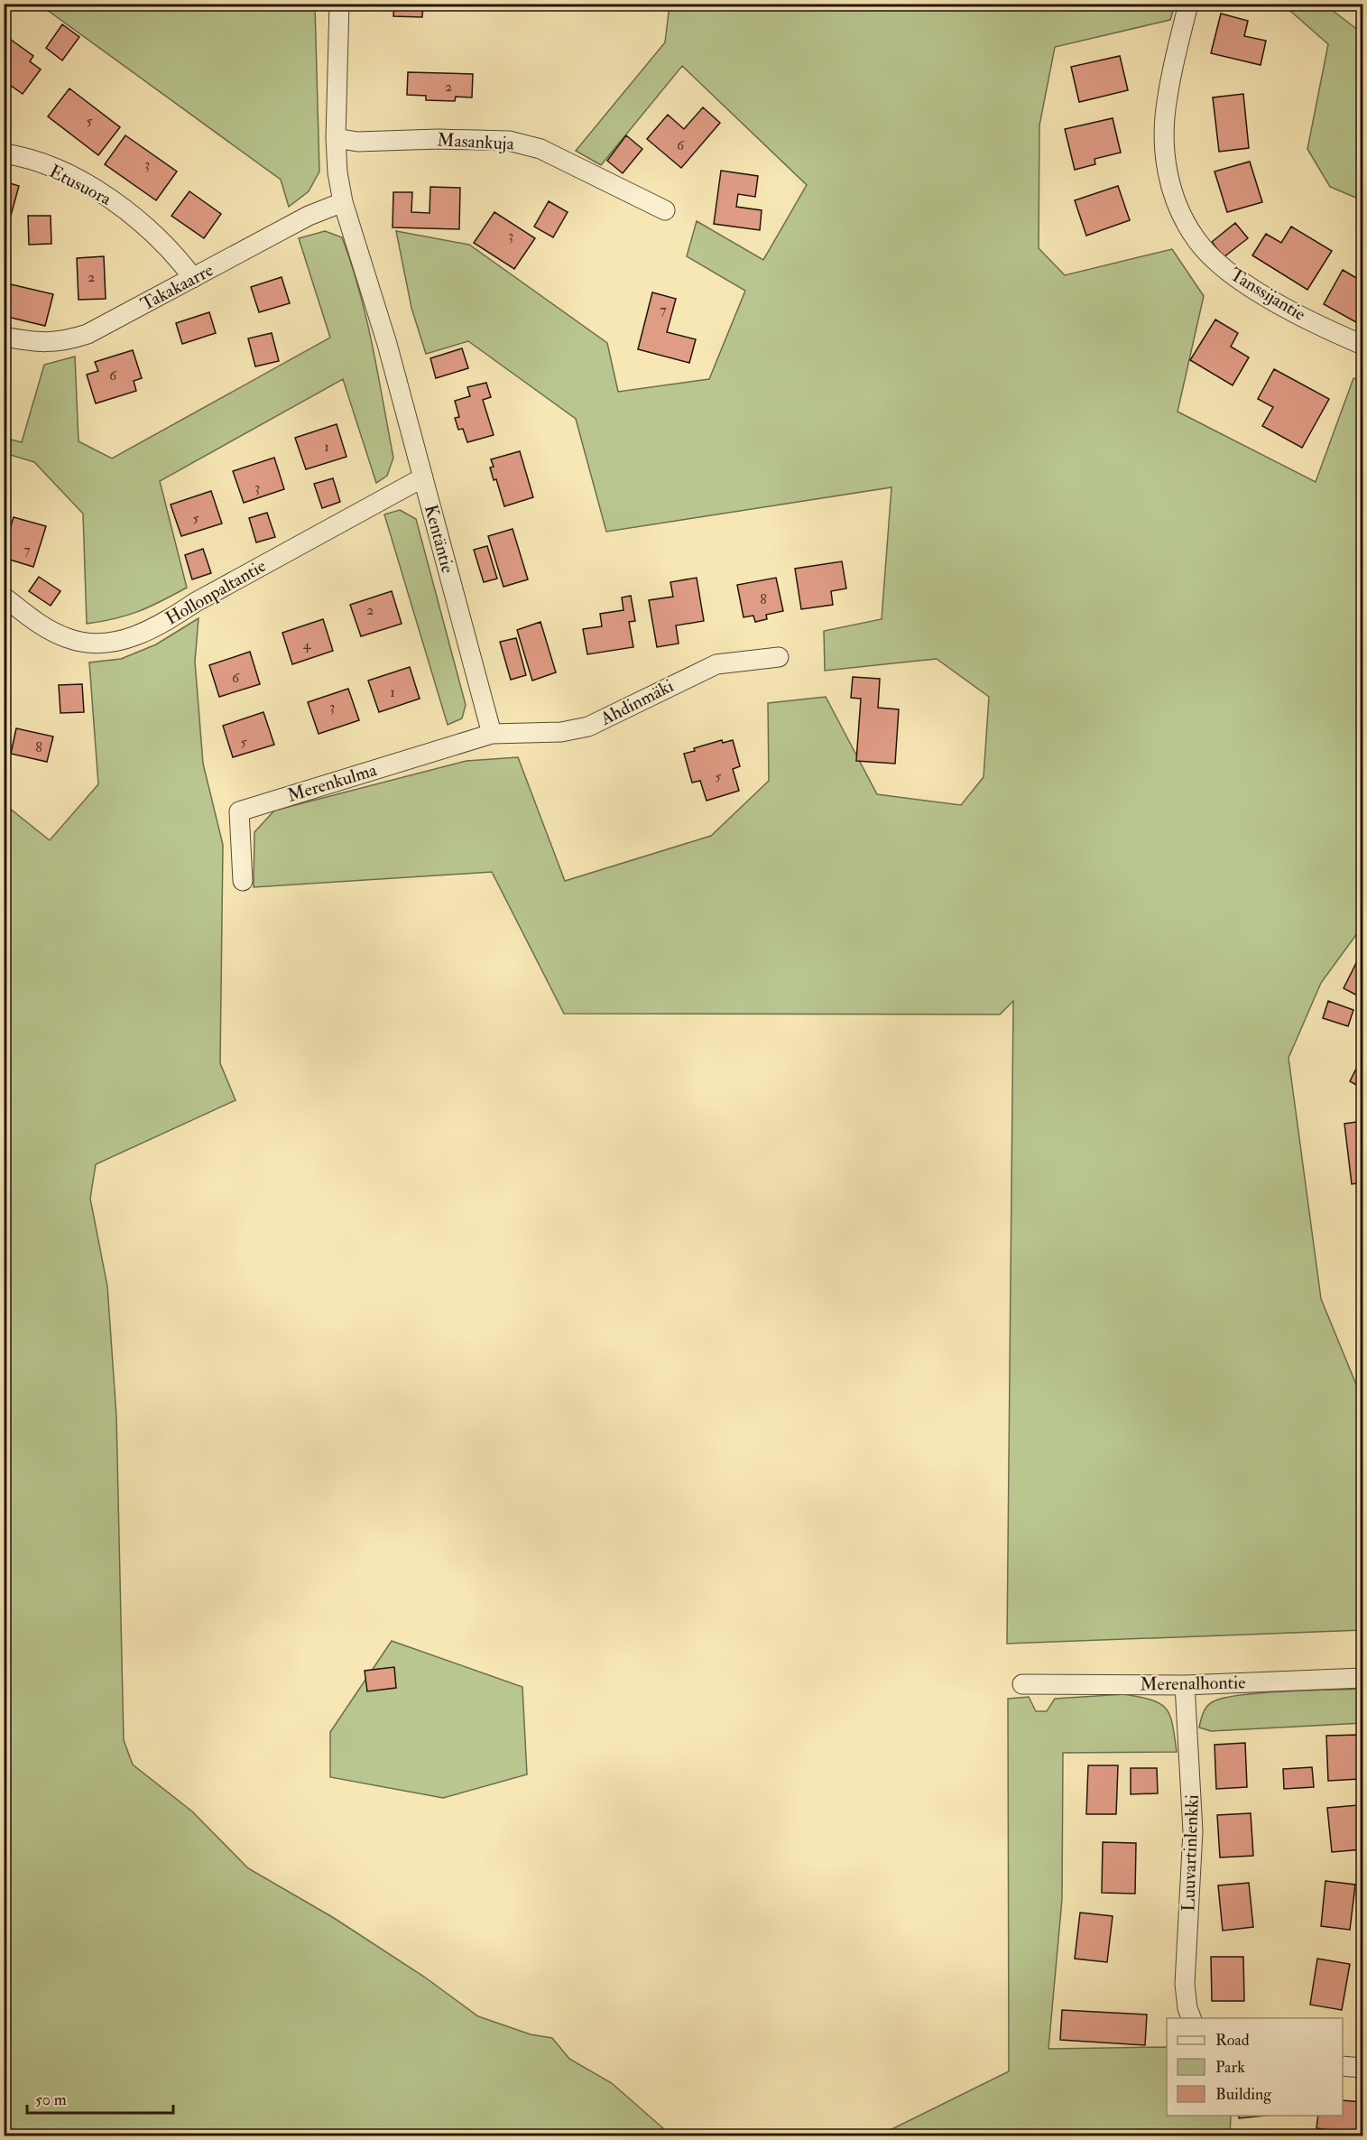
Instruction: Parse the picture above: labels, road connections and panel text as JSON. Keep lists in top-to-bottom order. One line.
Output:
{"streets":{"street":["Masankuja","Etusuora","Takakaarre","Tanssijantie","Kentäntie","Hollonpaltantie","Ahdinmäki","Merenkulma","Merenalhontie","Luuvartinlenkki"]},"crossings":[["Etusuora","Takakaarre"],["Takakaarre","Kentäntie"],["Kentäntie","Hollonpaltantie"],["Kentäntie","Ahdinmäki"],["Kentäntie","Merenkulma"],["Ahdinmäki","Merenkulma"],["Merenalhontie","Luuvartinlenkki"]],"house_numbers":["2","5","6","3","3","2","7","6","1","3","5","7","8","2","4","6","1","3","5","8","5"],"legend":["Road","Park","Building"],"scale_bar":"50 m"}
